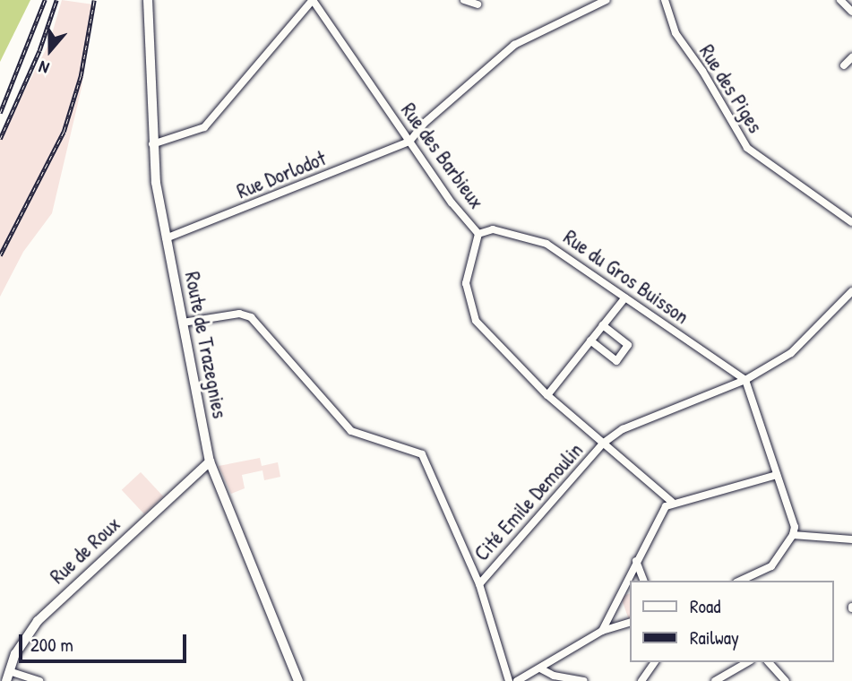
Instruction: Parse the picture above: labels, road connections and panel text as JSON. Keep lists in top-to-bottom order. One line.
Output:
{"streets":{"main road":["Route de Trazegnies","Rue de Roux"],"street":["Rue des Piges","Rue des Barbieux","Rue Dorlodot","Rue du Gros Buisson","Cité Emile Demoulin"]},"crossings":[["Rue des Barbieux","Rue Dorlodot"],["Rue des Barbieux","Rue du Gros Buisson"],["Rue des Barbieux","Cité Emile Demoulin"],["Rue Dorlodot","Route de Trazegnies"],["Rue du Gros Buisson","Cité Emile Demoulin"],["Route de Trazegnies","Rue de Roux"]],"legend":["Road","Railway"],"scale_bar":"200 m","north":"bottom"}
